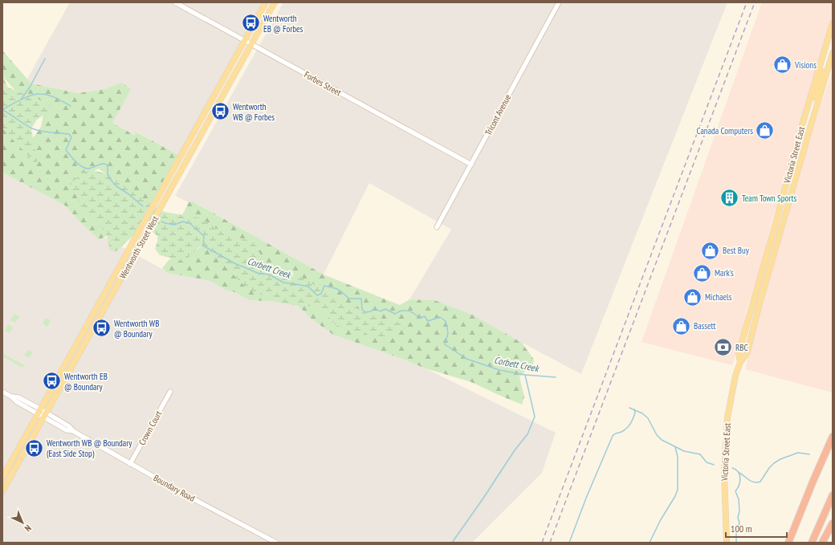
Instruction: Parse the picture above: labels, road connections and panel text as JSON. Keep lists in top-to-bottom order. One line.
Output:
{"streets":{"main road":["Victoria Street East","Wentworth Street West"],"street":["Forbes Street","Tricont Avenue","Crown Court","Boundary Road"]},"crossings":[["Forbes Street","Tricont Avenue"],["Forbes Street","Wentworth Street West"],["Wentworth Street West","Boundary Road"],["Crown Court","Boundary Road"]],"water":["Corbett Creek"],"places":{"bus stop":["Wentworth EB @ Forbes","Wentworth WB @ Forbes","Wentworth WB @ Boundary","Wentworth EB @ Boundary","Wentworth WB @ Boundary (East Side Stop)"],"shop":["Visions","Canada Computers","Best Buy","Mark's","Michaels","Bassett"],"building":["Team Town Sports"],"bank":["RBC"]},"scale_bar":"100 m","north":"bottom right"}
